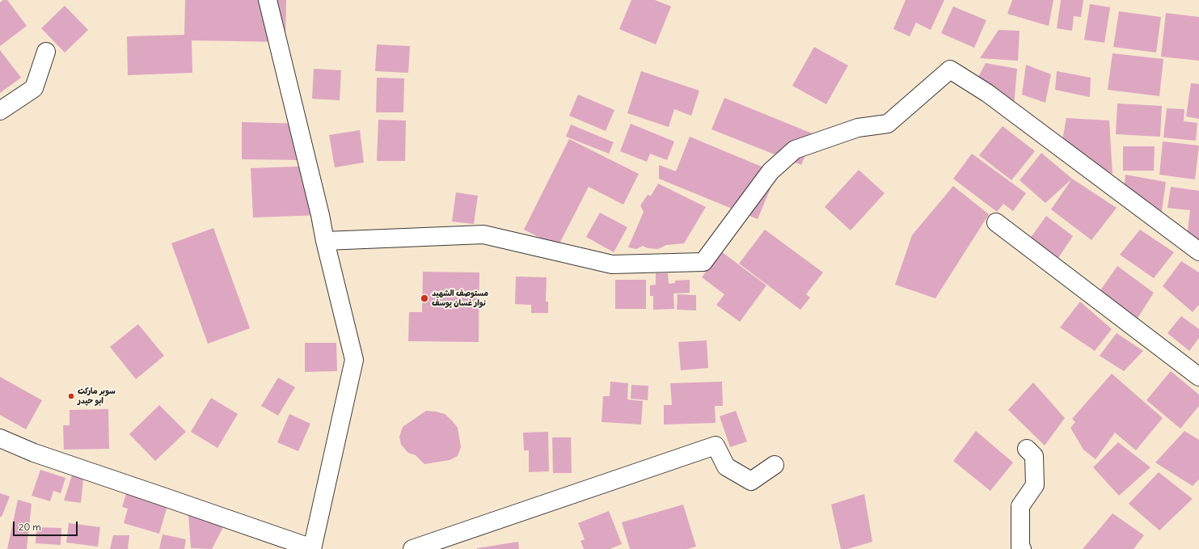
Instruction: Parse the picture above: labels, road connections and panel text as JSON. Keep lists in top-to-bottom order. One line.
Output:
{"places":["مستوصف الشهيد نوار غسان يوسف","سوبر ماركت ابو حيدر"],"scale_bar":"20 m"}
